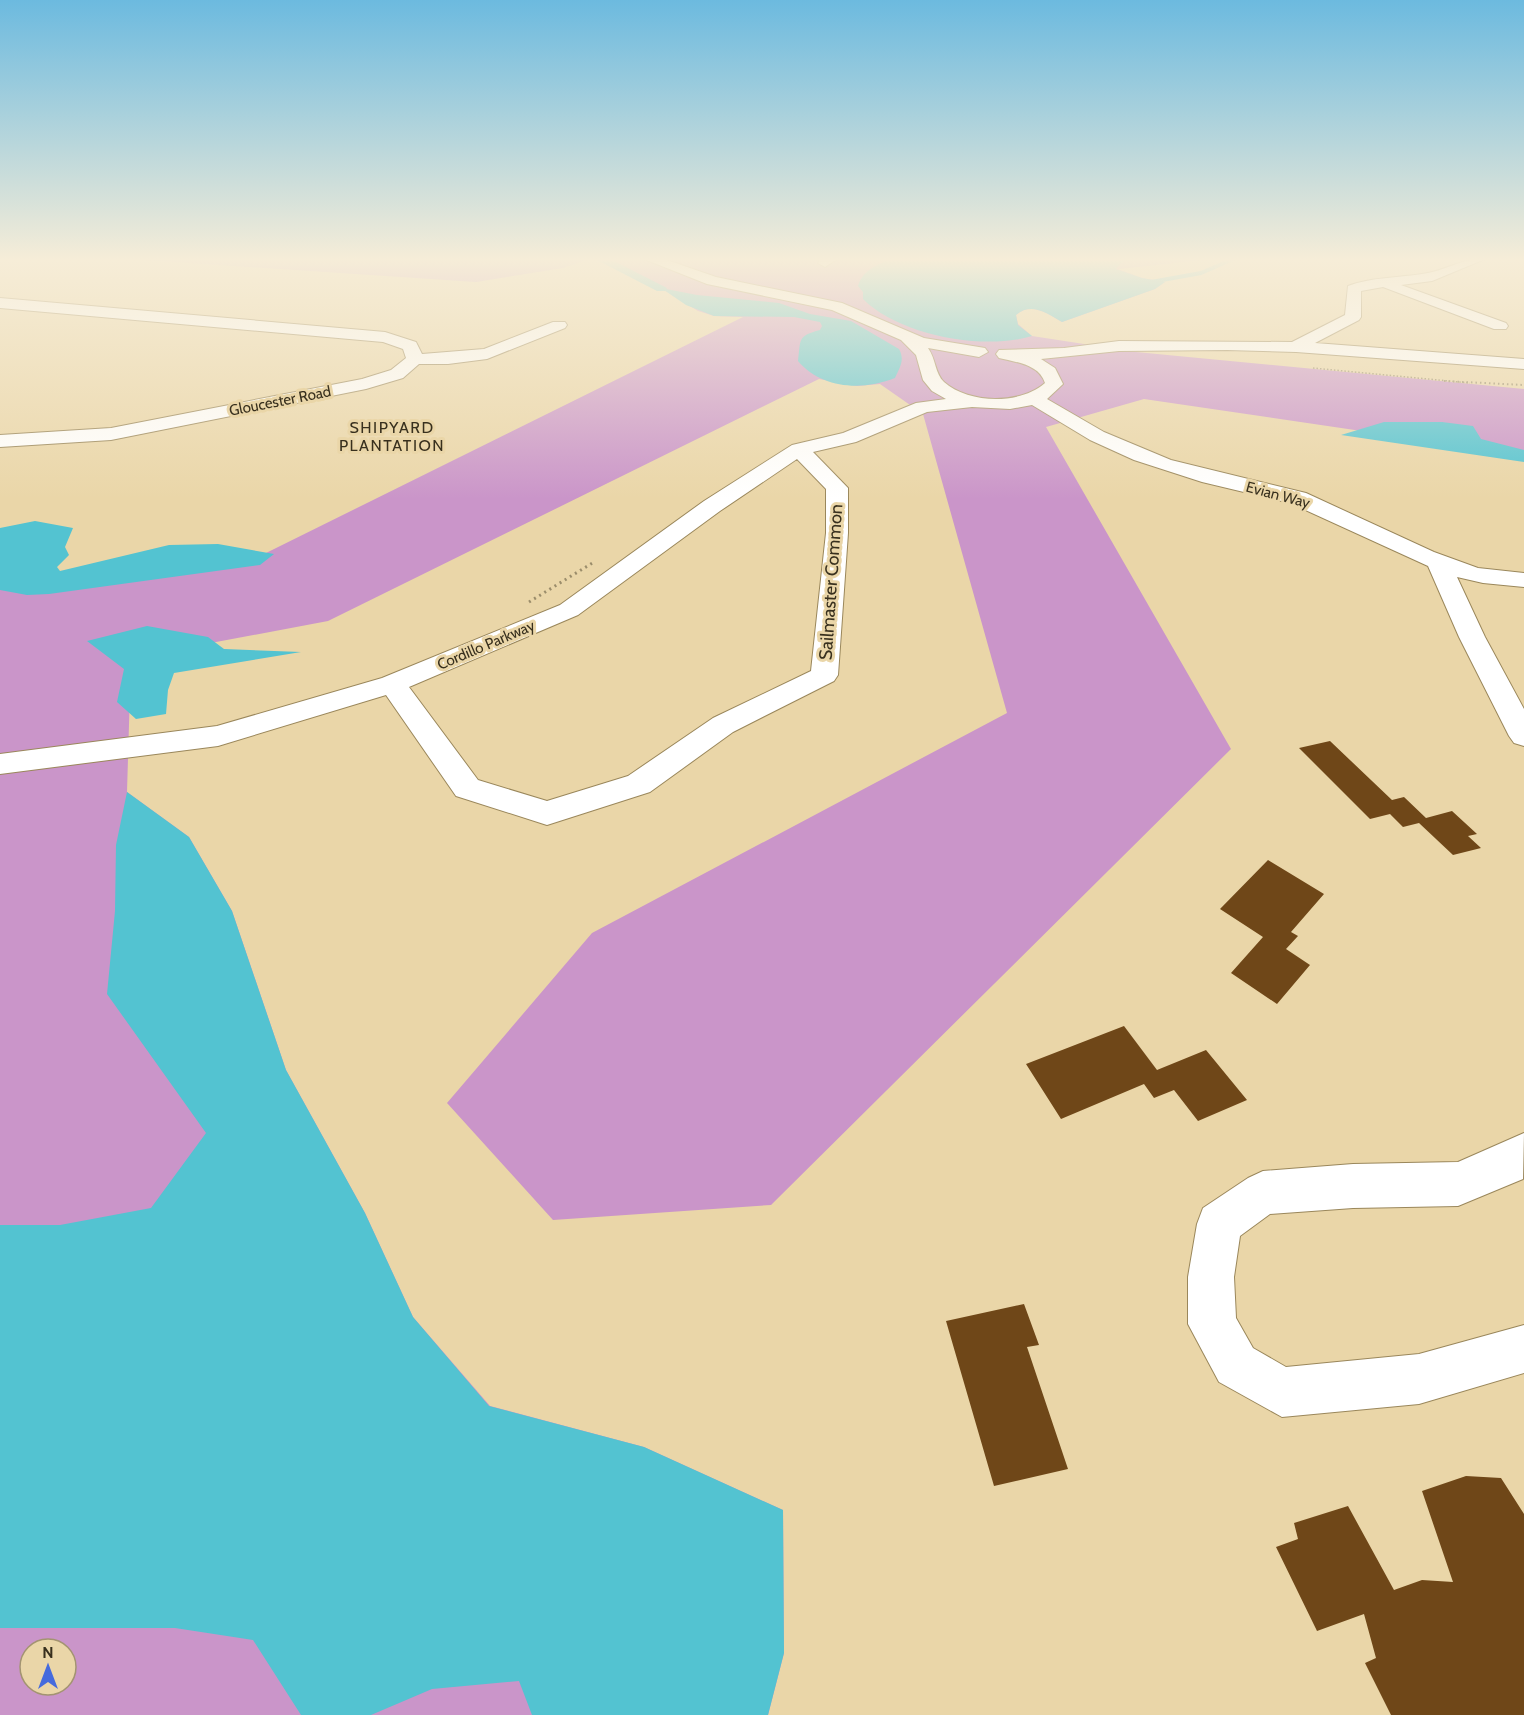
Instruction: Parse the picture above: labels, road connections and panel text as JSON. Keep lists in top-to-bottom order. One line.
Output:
{"streets":{"street":["Gloucester Road","Evian Way","Sailmaster Common","Cordillo Parkway"]},"crossings":[["Sailmaster Common","Cordillo Parkway"]],"districts":["SHIPYARD PLANTATION"],"north":"top"}
